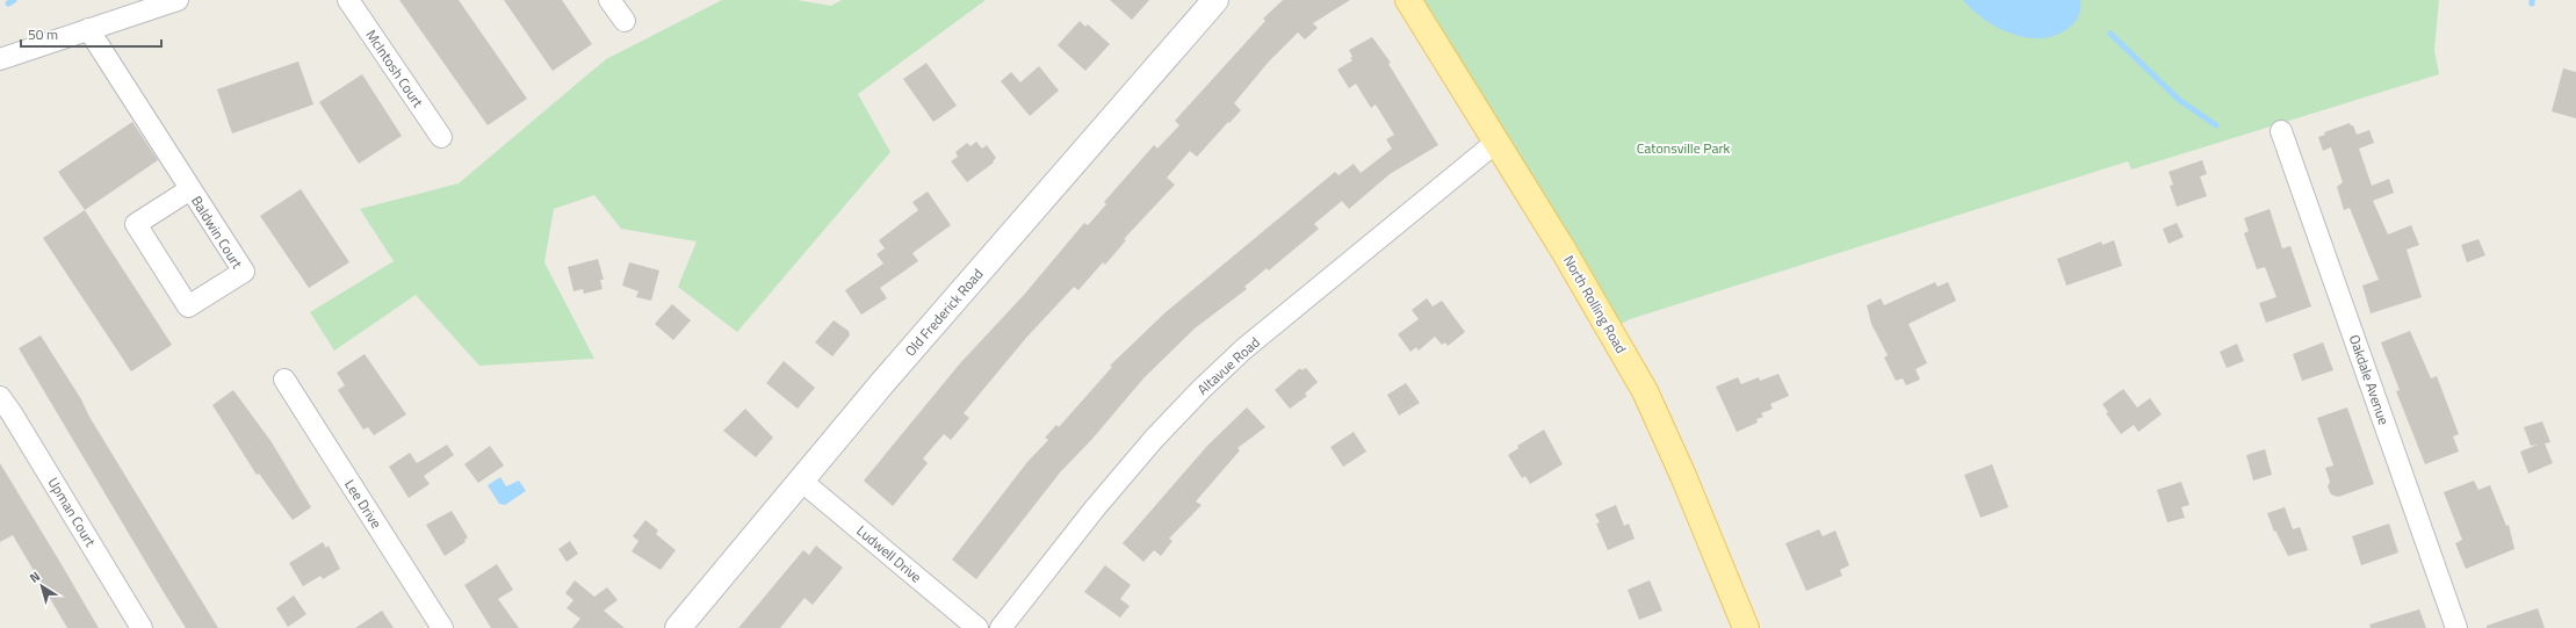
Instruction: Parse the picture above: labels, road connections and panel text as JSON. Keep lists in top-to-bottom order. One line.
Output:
{"streets":{"main road":["North Rolling Road"],"street":["McIntosh Court","Baldwin Court","Old Frederick Road","Altavue Road","Oakdale Avenue","Lee Drive","Upman Court","Ludwell Drive"]},"crossings":[["North Rolling Road","Altavue Road"],["Old Frederick Road","Ludwell Drive"]],"parks":["Catonsville Park"],"scale_bar":"50 m","north":"top left"}
